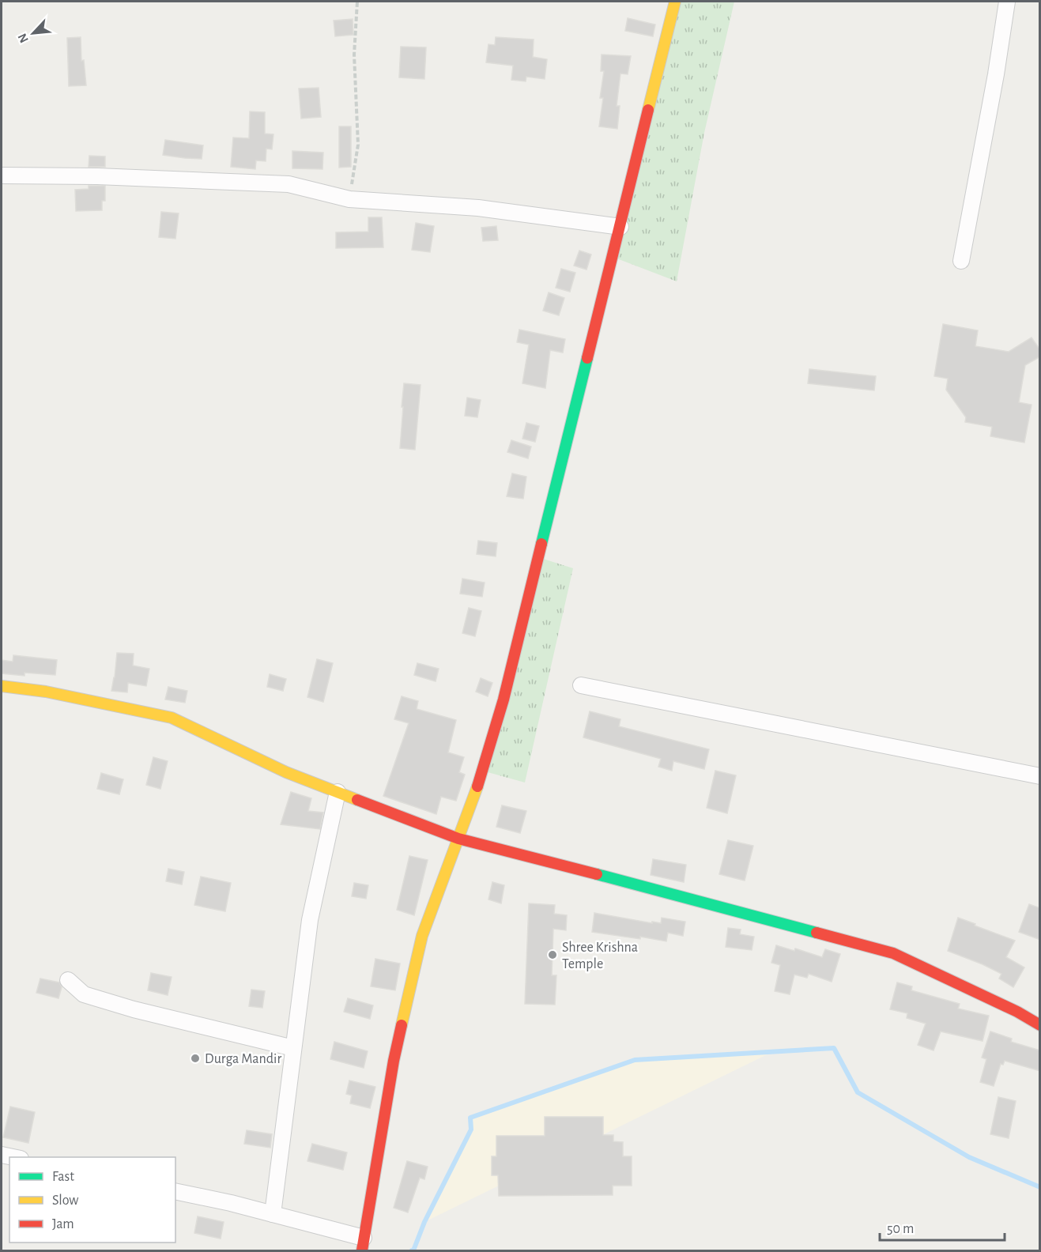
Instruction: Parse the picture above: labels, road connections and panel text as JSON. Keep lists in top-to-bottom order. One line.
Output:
{"places":["Shree Krishna Temple","Durga Mandir"],"legend":["Fast","Slow","Jam"],"scale_bar":"50 m","north":"bottom left"}
